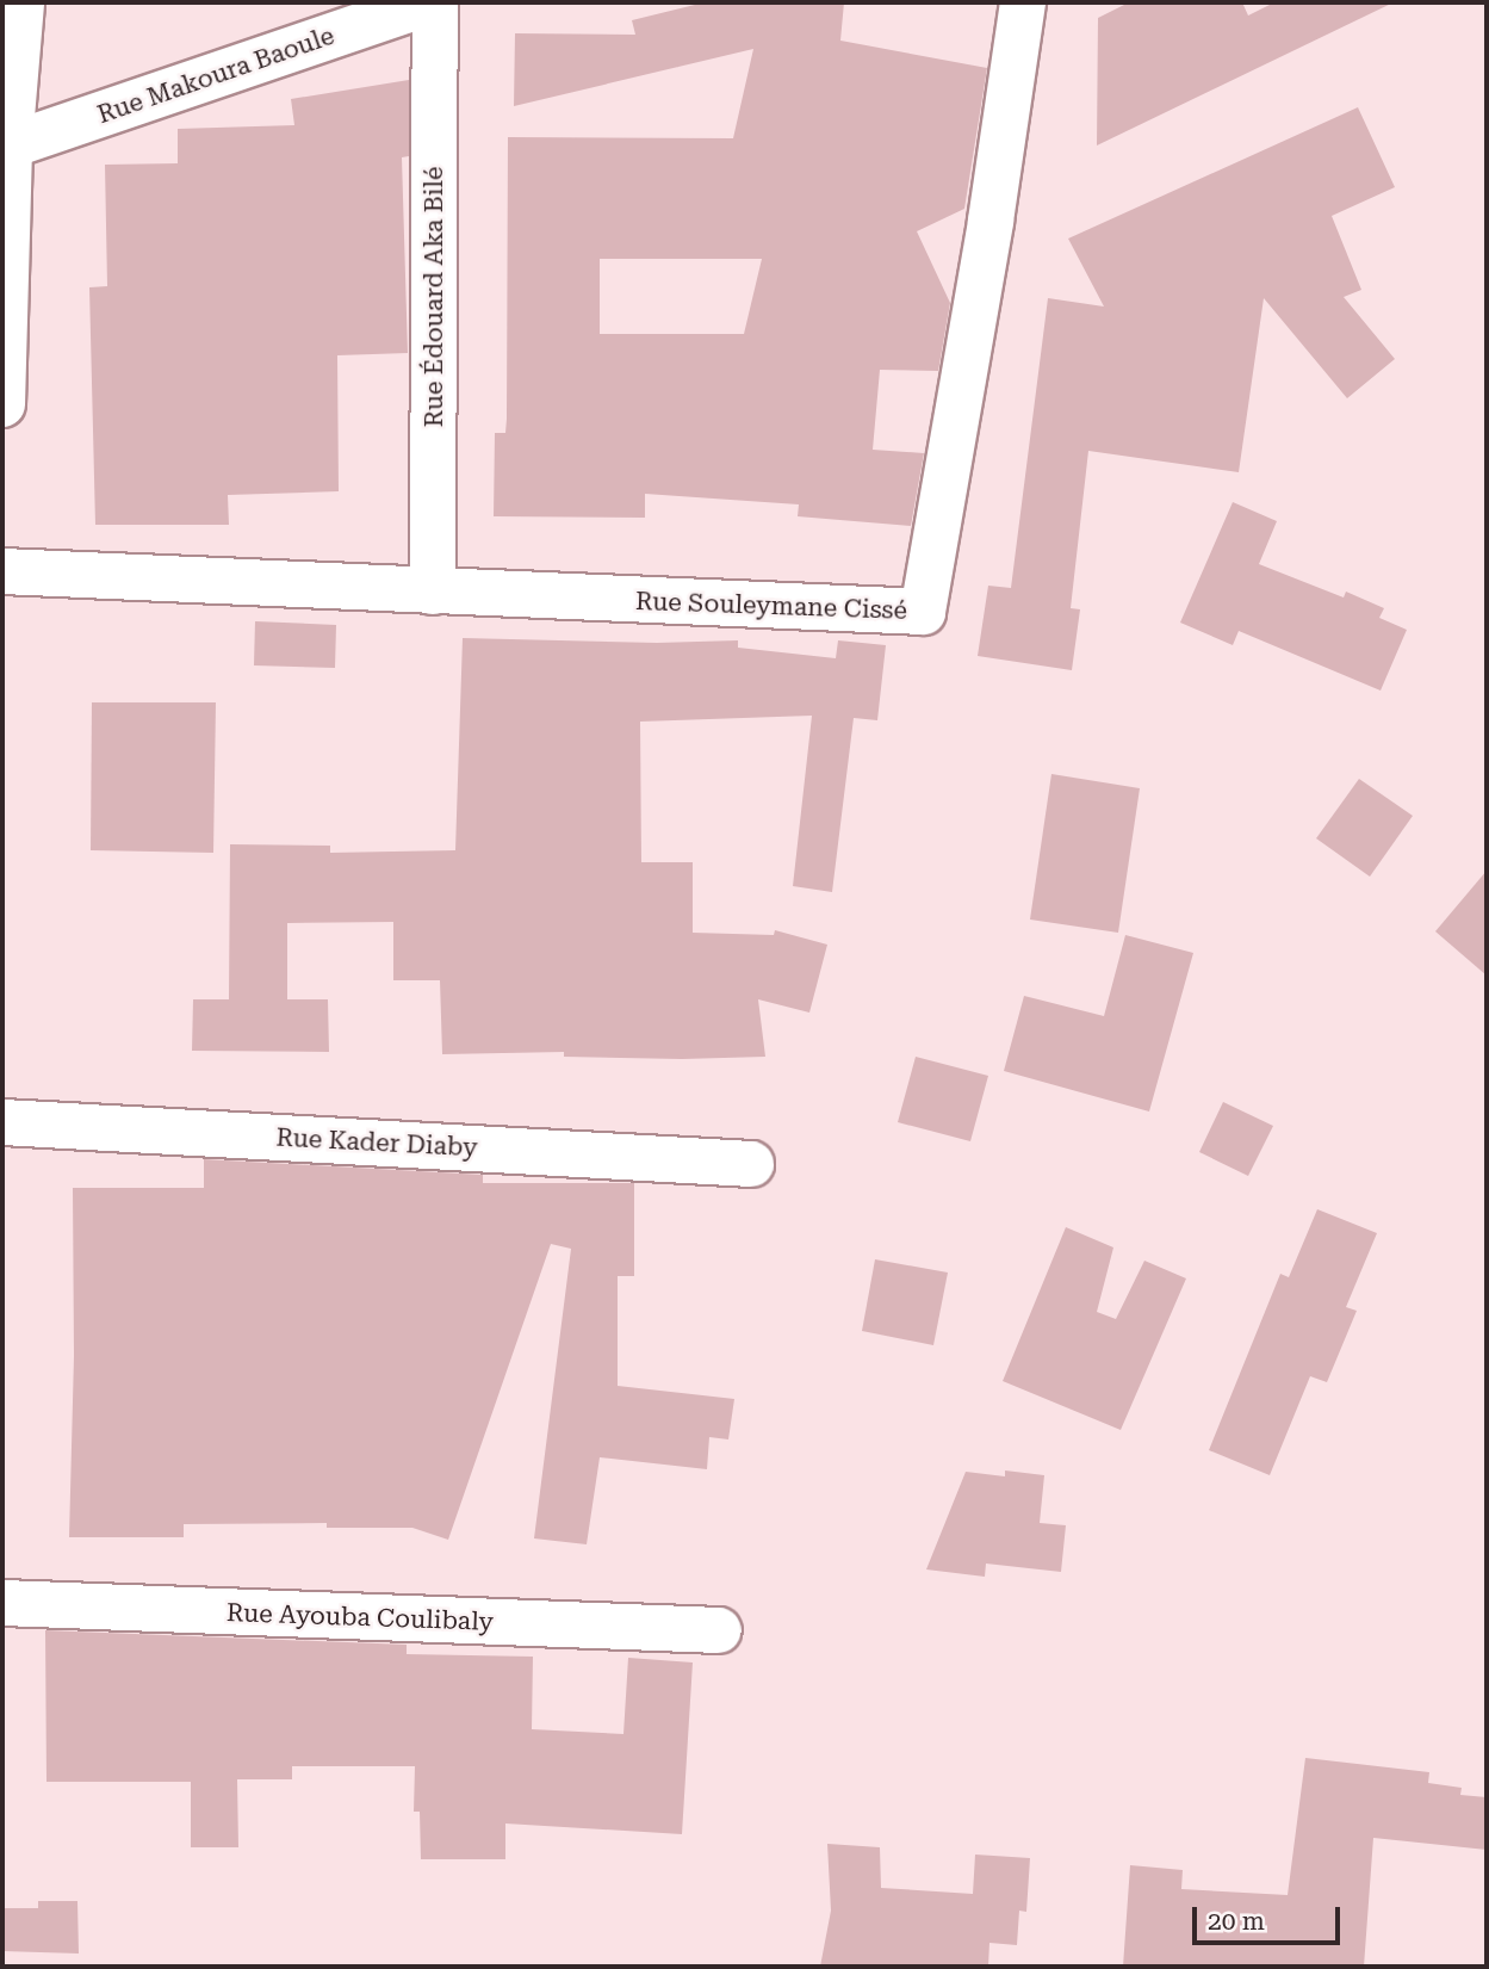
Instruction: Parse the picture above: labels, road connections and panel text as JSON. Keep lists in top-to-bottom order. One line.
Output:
{"streets":{"street":["Rue Makoura Baoule","Rue Édouard Aka Bilé","Rue Souleymane Cissé","Rue Kader Diaby","Rue Ayouba Coulibaly"]},"crossings":[["Rue Édouard Aka Bilé","Rue Souleymane Cissé"]],"scale_bar":"20 m"}
